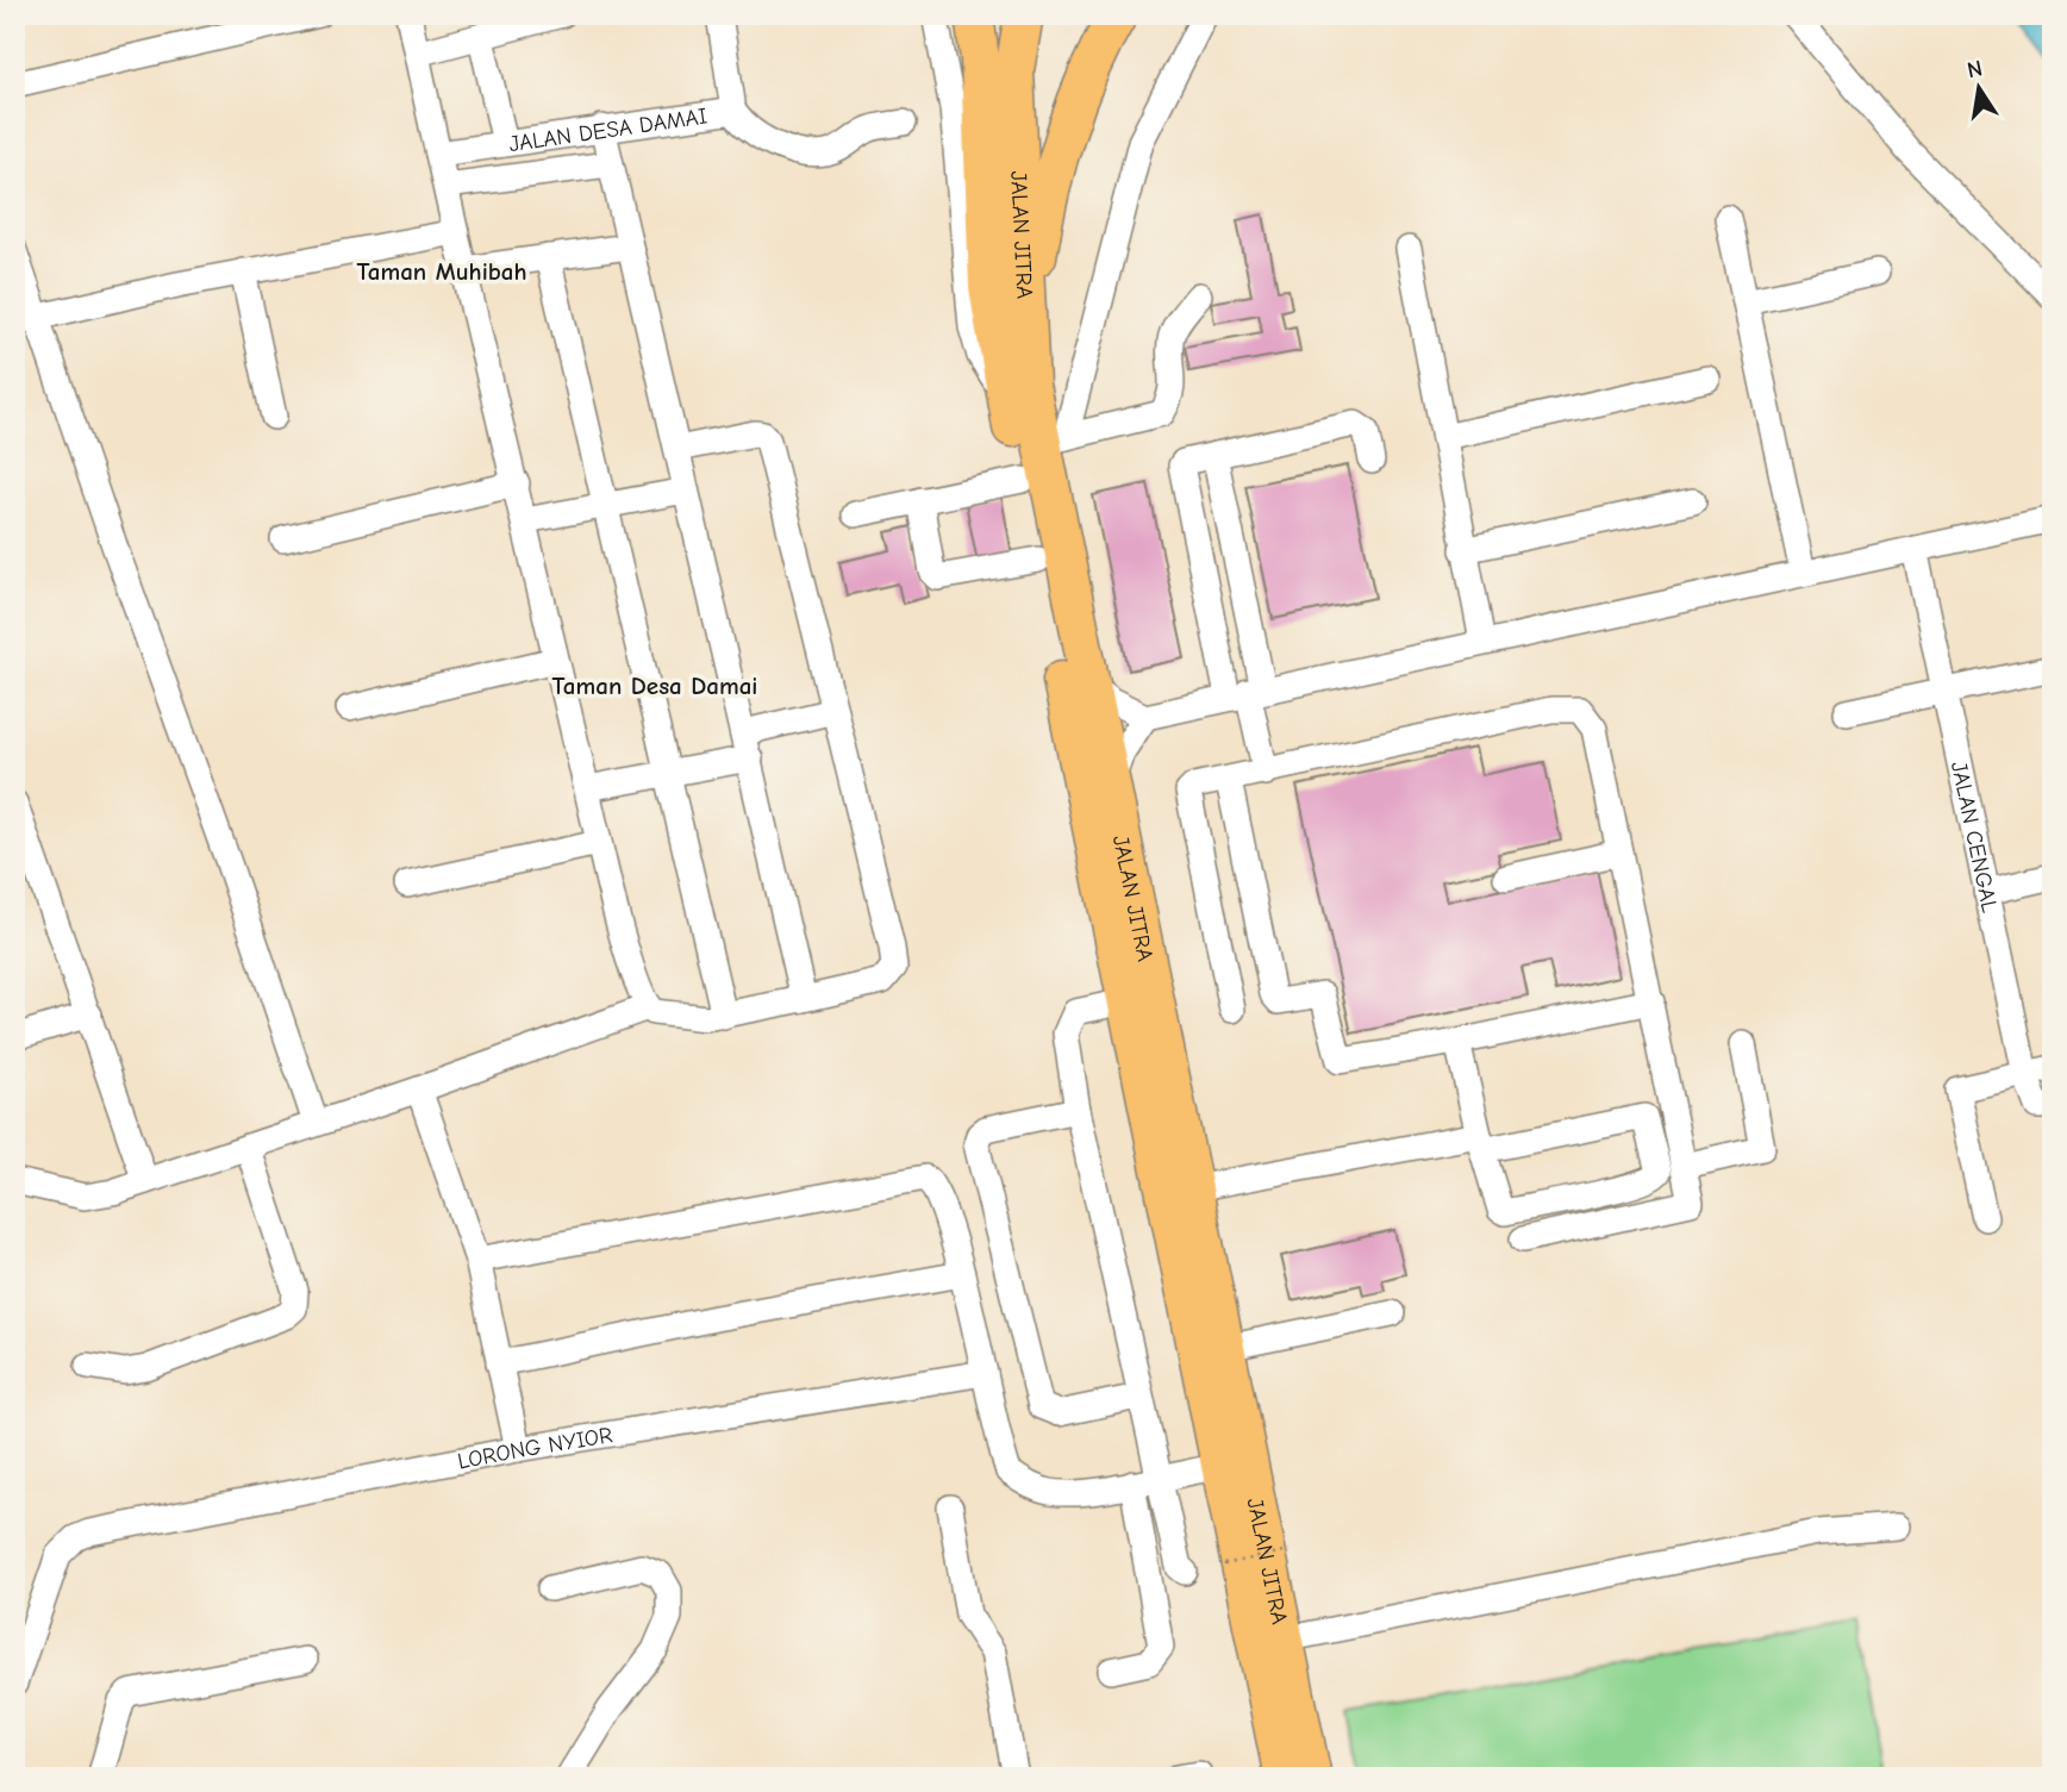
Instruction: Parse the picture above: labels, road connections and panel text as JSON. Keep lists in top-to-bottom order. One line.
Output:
{"streets":{"highway":["JALAN JITRA"],"street":["JALAN DESA DAMAI","JALAN CENGAL","LORONG NYIOR"]},"districts":["Taman Muhibah","Taman Desa Damai"],"north":"top"}
